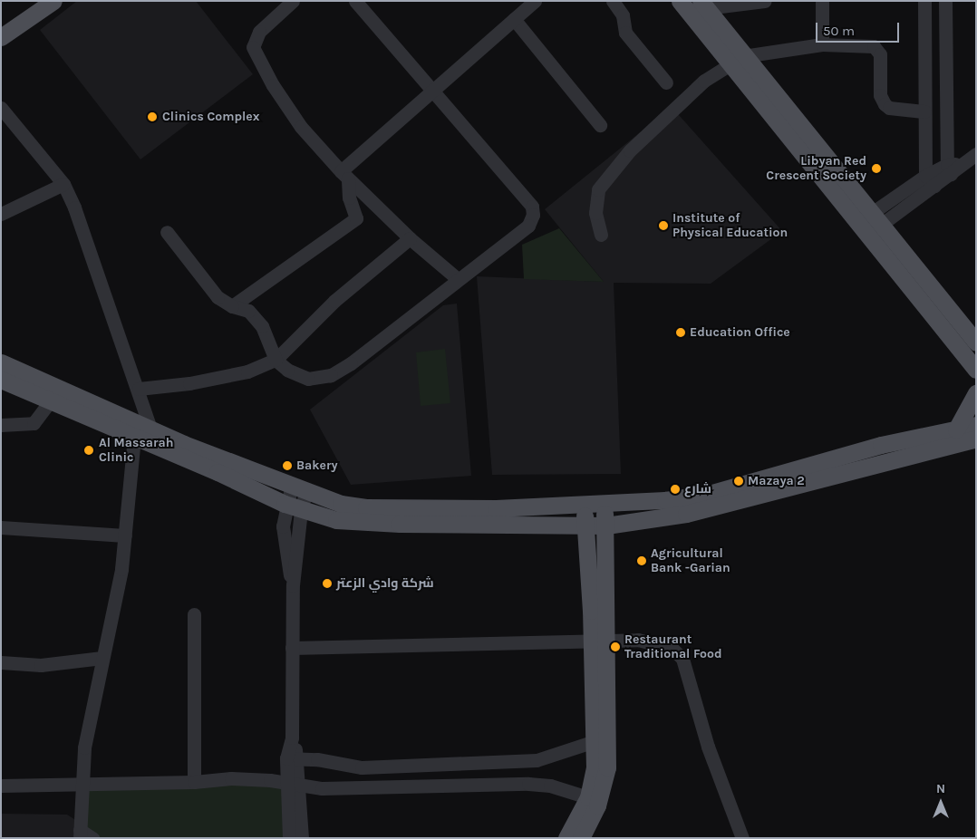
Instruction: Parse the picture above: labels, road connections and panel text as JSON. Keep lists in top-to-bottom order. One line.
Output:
{"places":["Clinics Complex","Libyan Red Crescent Society","Institute of Physical Education","Education Office","Al Massarah Clinic","Bakery","Mazaya 2","شارع","Agricultural Bank -Garian","شركة وادي الزعتر","Restaurant Traditional Food"],"scale_bar":"50 m","north":"top"}
